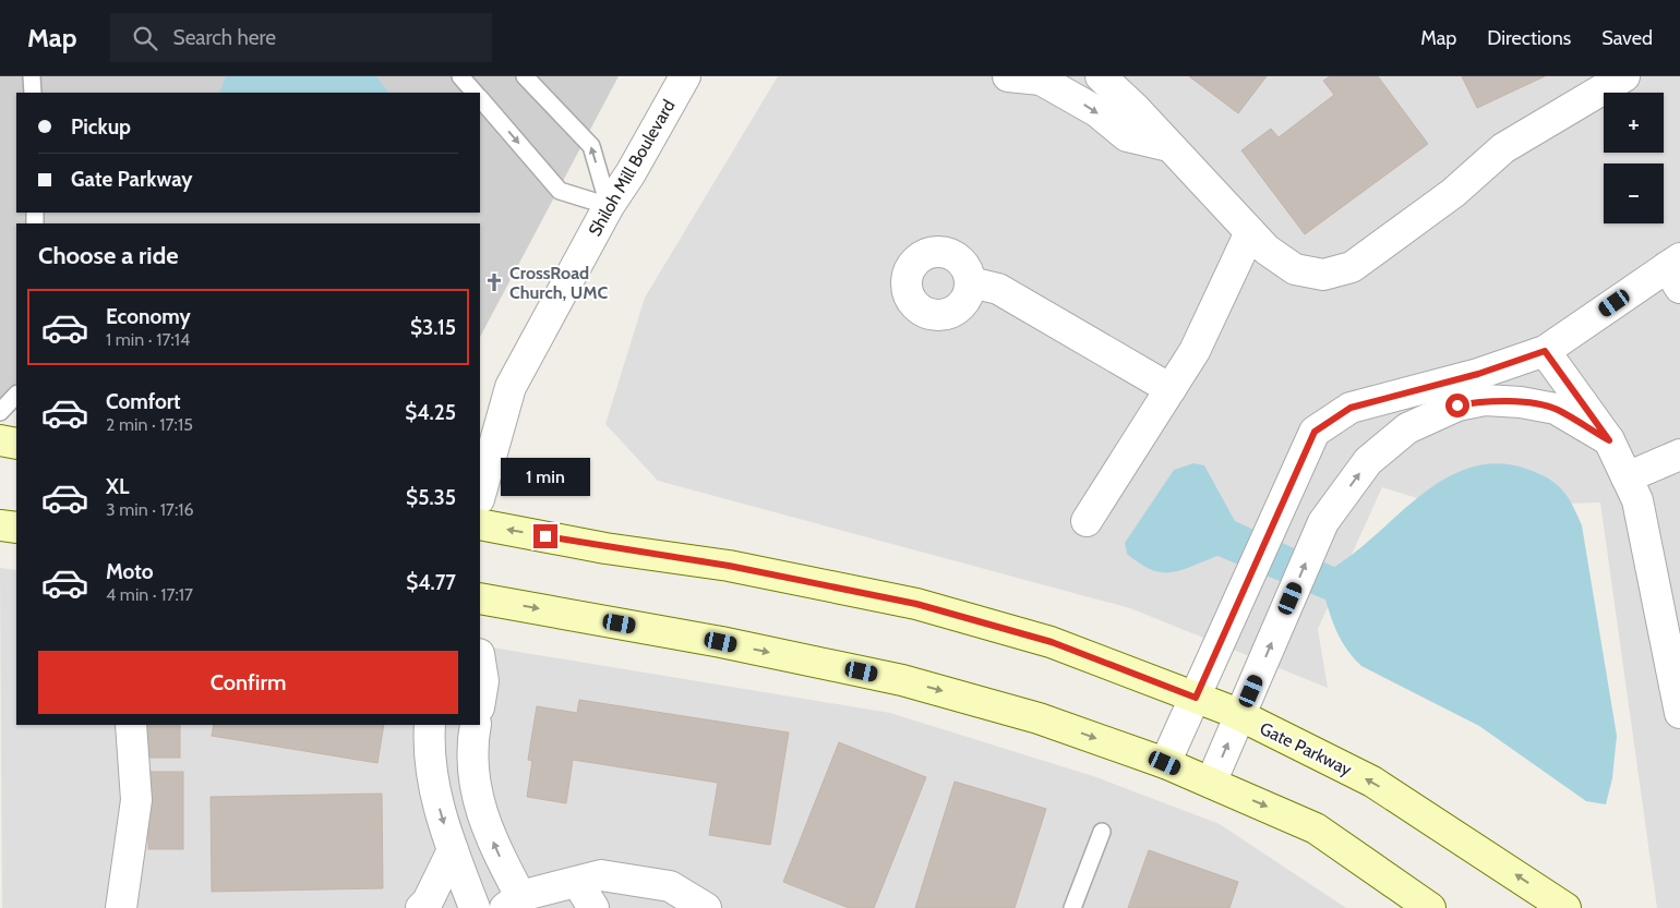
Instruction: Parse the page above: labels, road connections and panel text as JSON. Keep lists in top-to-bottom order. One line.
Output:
{"streets":{"main road":["Gate Parkway"],"street":["Shiloh Mill Boulevard"]},"places":{"church":["CrossRoad Church, UMC"]},"page":{"header":"Map","search":"Search here","nav":["Map","Directions","Saved"],"map_buttons":["+","−"],"banner":["Pickup","Gate Parkway"],"heading":"Choose a ride","list":[{"name":"Economy","note":"1 min · 17:14","value":"$3.15"},{"name":"Comfort","note":"2 min · 17:15","value":"$4.25"},{"name":"XL","note":"3 min · 17:16","value":"$5.35"},{"name":"Moto","note":"4 min · 17:17","value":"$4.77"}],"bubble":"1 min","buttons":"Confirm"}}
